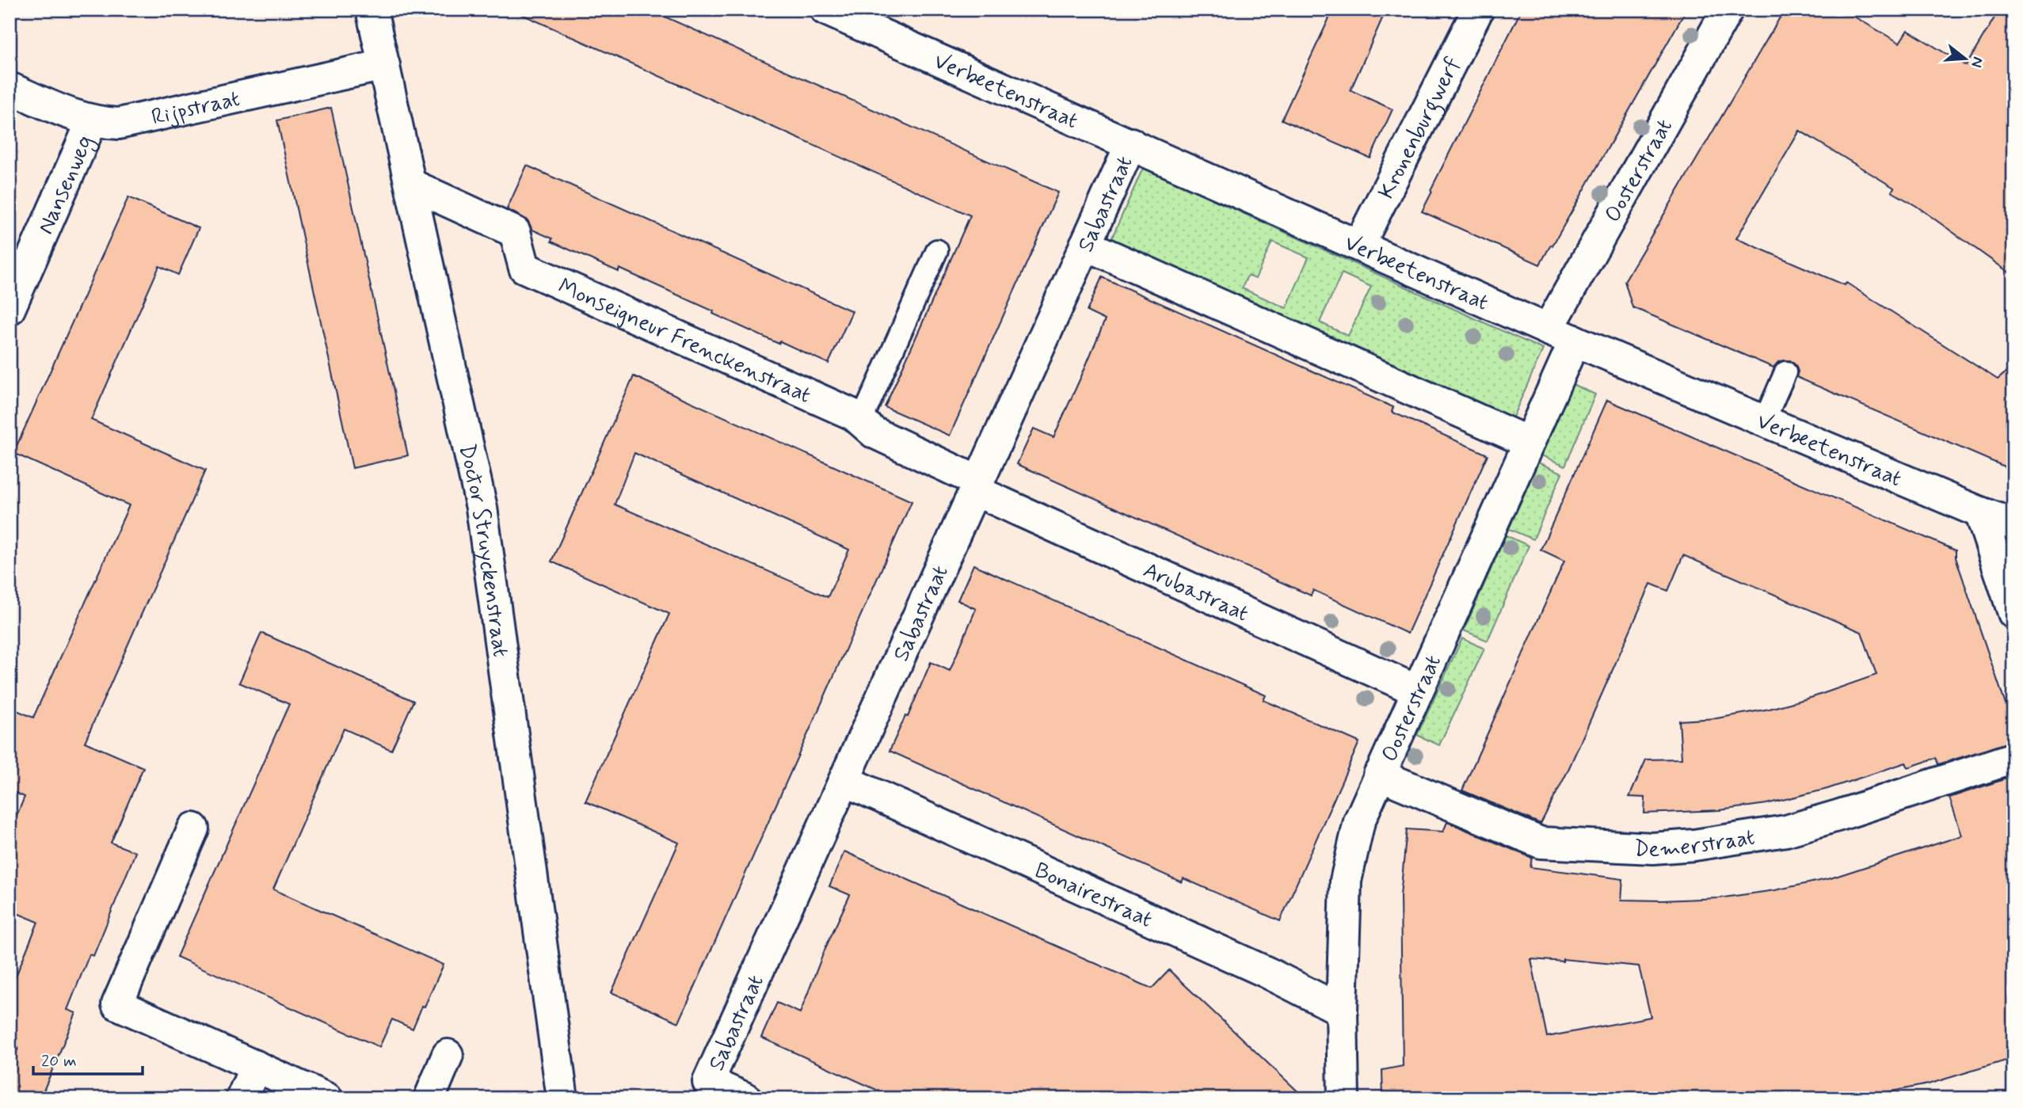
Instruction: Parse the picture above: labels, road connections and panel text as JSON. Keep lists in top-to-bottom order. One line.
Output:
{"streets":{"street":["Verbeetenstraat","Rijpstraat","Kronenburgwerf","Oosterstraat","Nansenweg","Sabastraat","Monseigneur Frenckenstraat","Doctor Struyckenstraat","Arubastraat","Demerstraat","Bonairestraat"]},"crossings":[["Verbeetenstraat","Kronenburgwerf"],["Verbeetenstraat","Oosterstraat"],["Verbeetenstraat","Sabastraat"],["Rijpstraat","Nansenweg"],["Rijpstraat","Doctor Struyckenstraat"],["Oosterstraat","Arubastraat"],["Oosterstraat","Demerstraat"],["Oosterstraat","Bonairestraat"],["Sabastraat","Monseigneur Frenckenstraat"],["Sabastraat","Arubastraat"],["Sabastraat","Bonairestraat"],["Monseigneur Frenckenstraat","Doctor Struyckenstraat"],["Monseigneur Frenckenstraat","Arubastraat"]],"scale_bar":"20 m","north":"right"}
